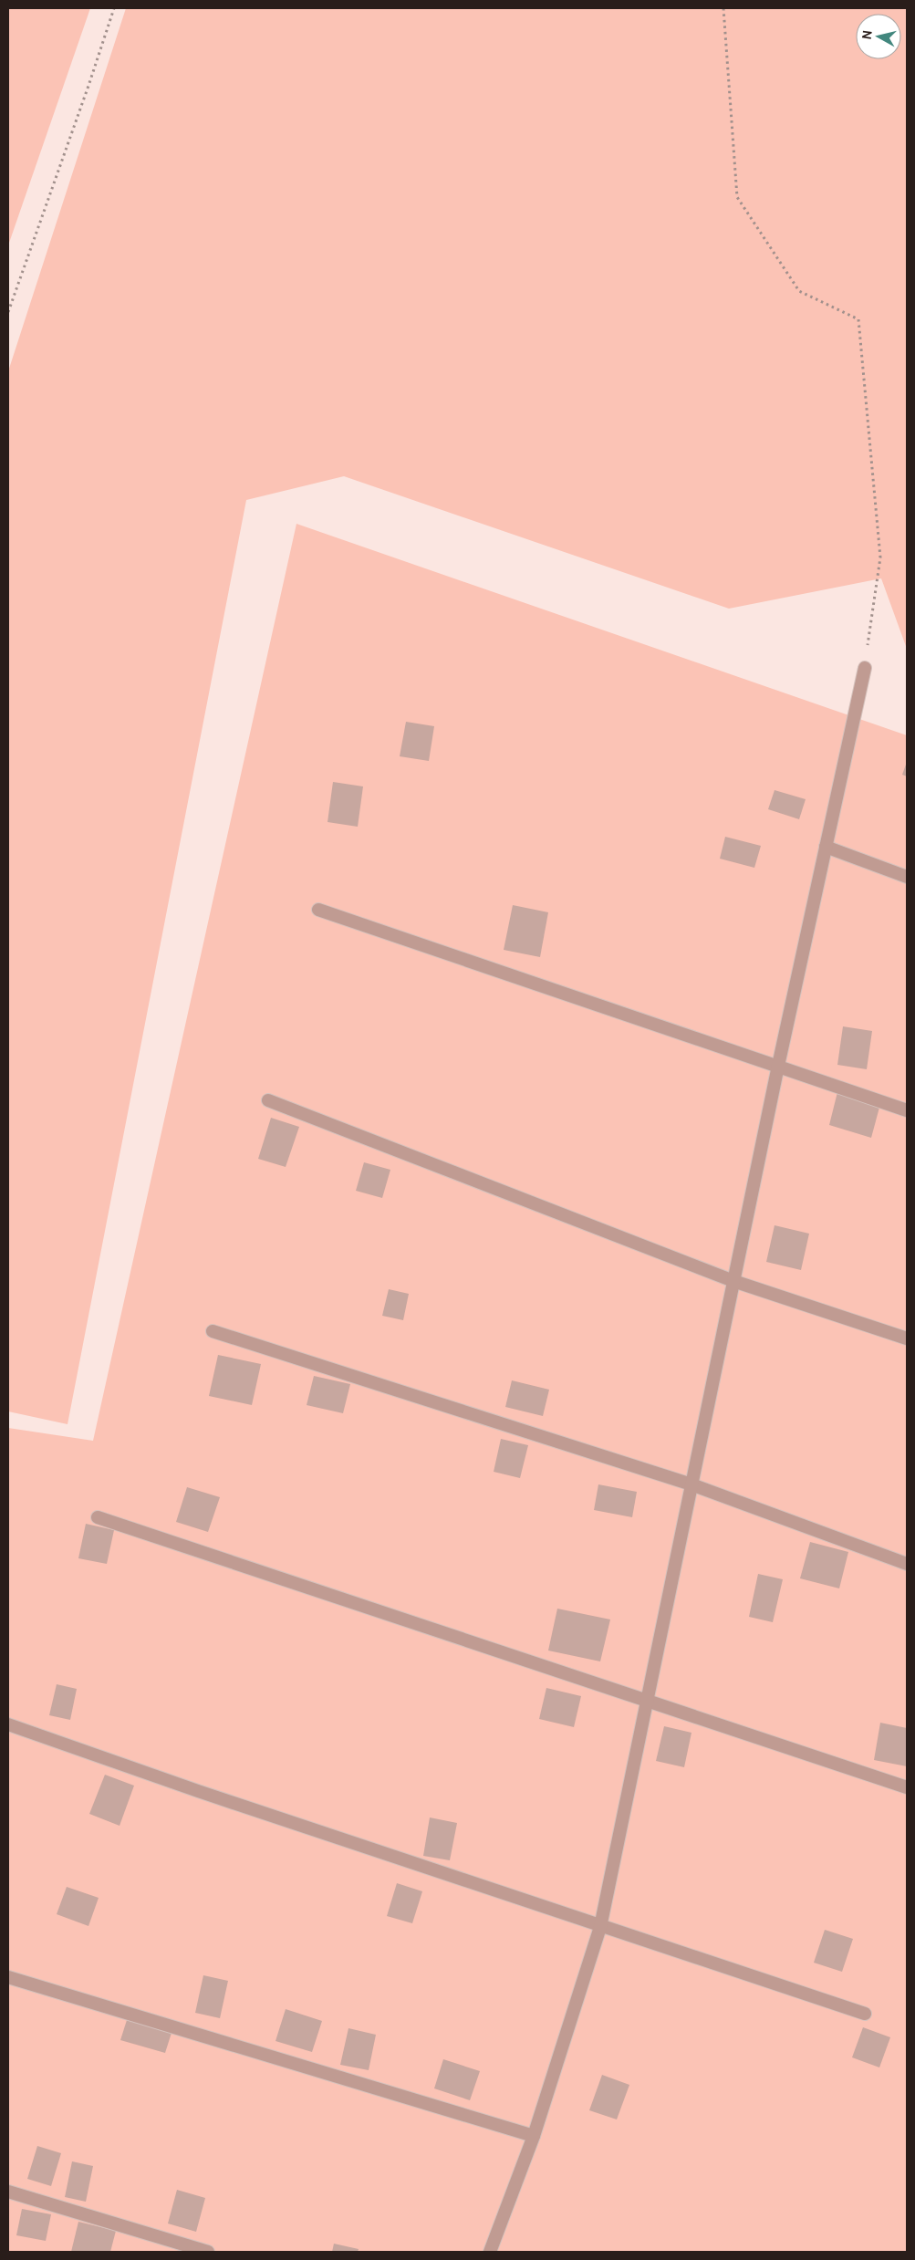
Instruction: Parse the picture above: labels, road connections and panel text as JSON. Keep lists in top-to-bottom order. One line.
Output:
{"north":"left"}
